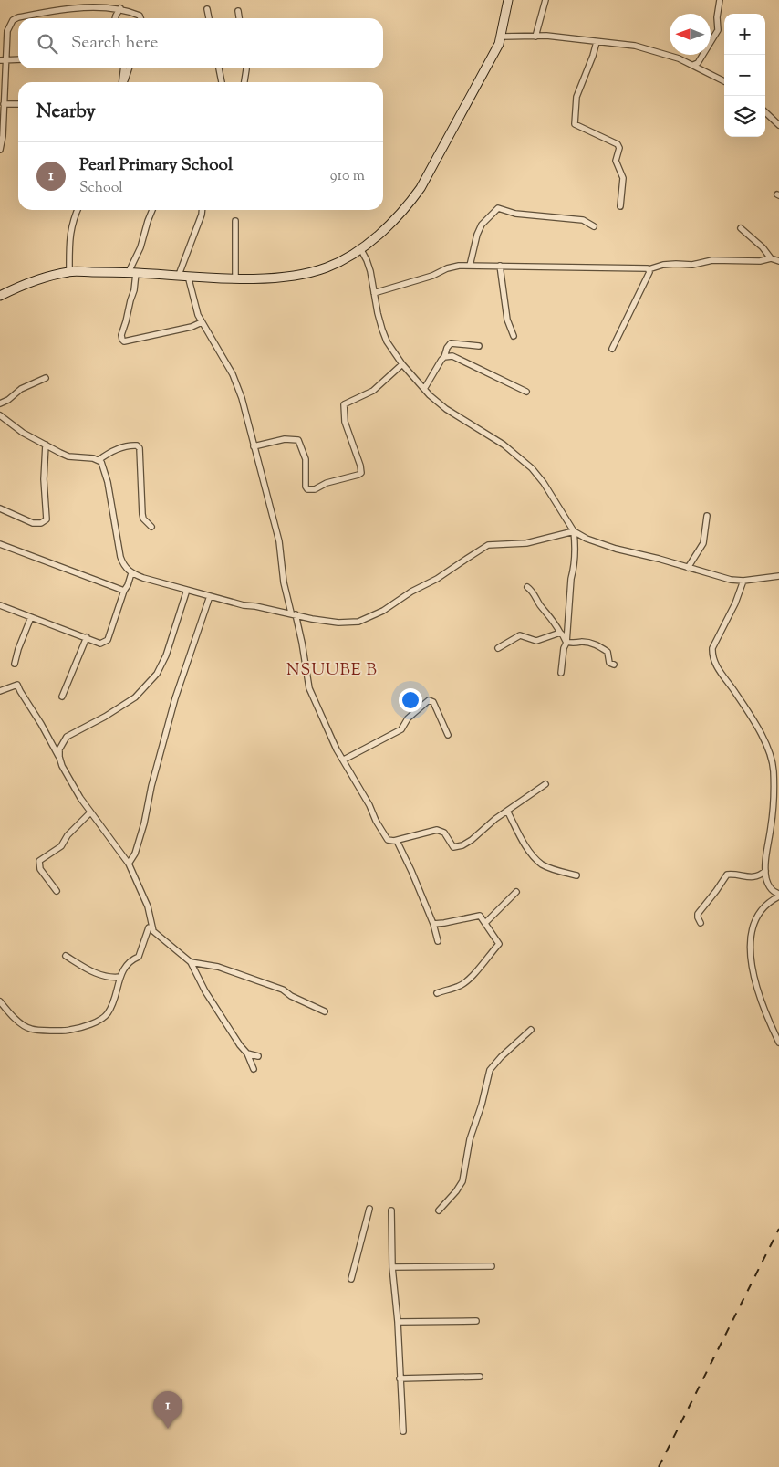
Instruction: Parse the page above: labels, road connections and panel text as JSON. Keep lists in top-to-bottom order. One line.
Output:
{"districts":["NSUUBE B"],"north":"left","page":{"map_buttons":["+","−"],"search":"Search here","heading":"Nearby","list":[{"mark":"1","name":"Pearl Primary School","note":"School","value":"910 m"}],"pins":"1"}}
